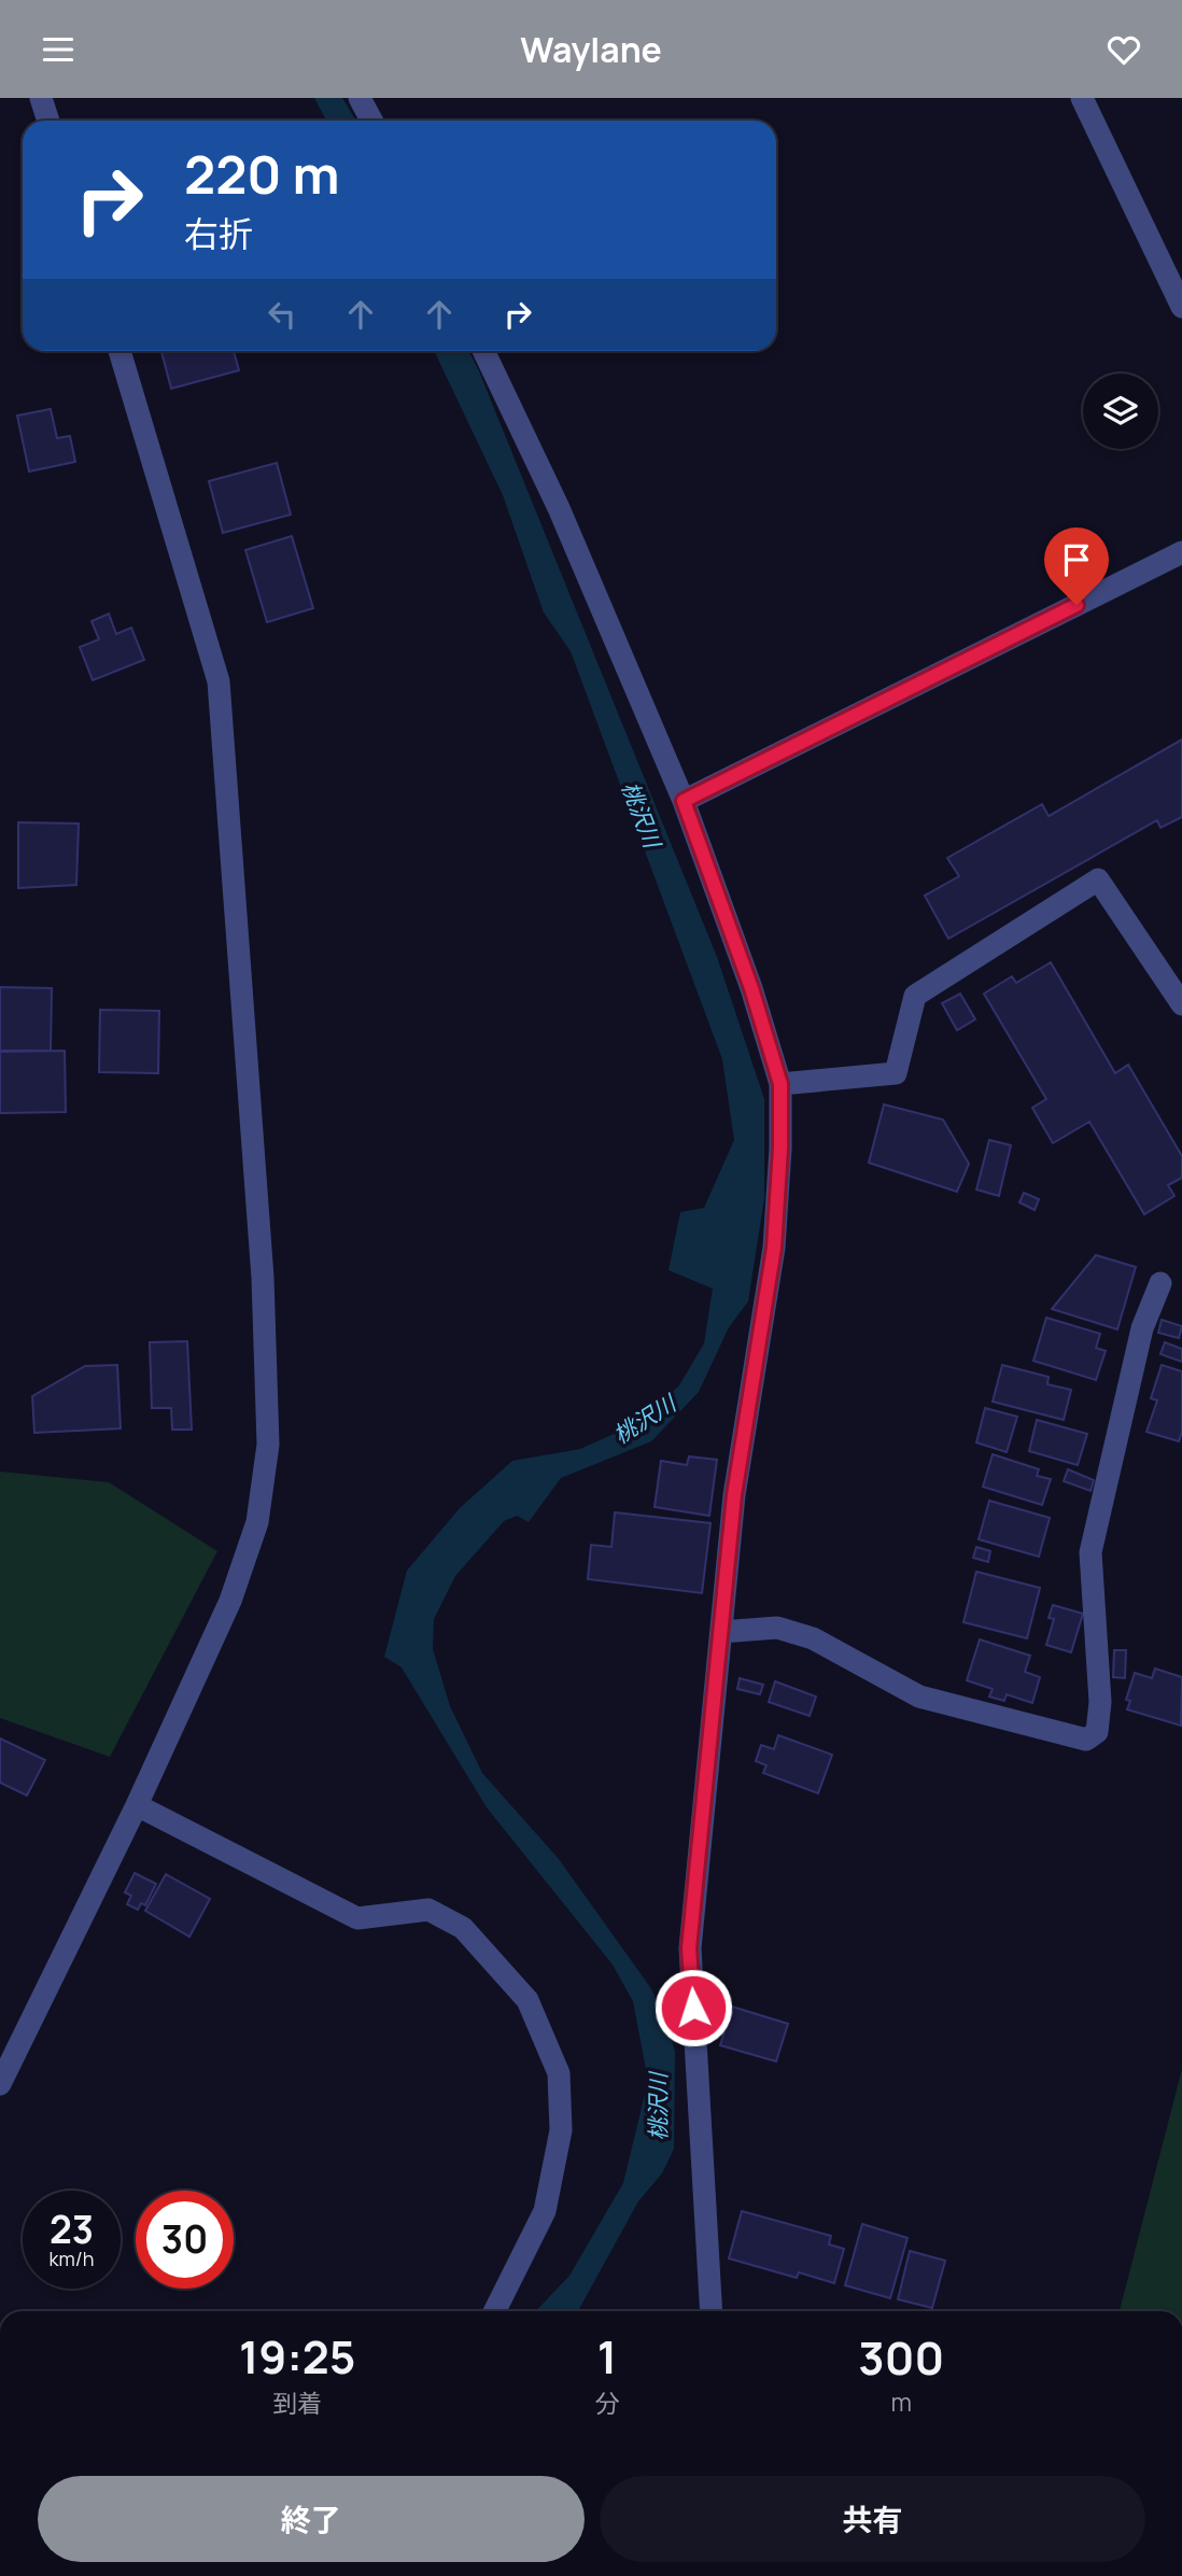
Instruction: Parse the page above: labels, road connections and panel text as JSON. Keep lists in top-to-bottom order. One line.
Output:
{"water":["桃沢川"],"page":{"header":"Waylane","turn":["220 m","右折"],"speed":"23 km/h","limit":"30","eta":["19:25","到着","1","分","300","m"],"buttons":["終了","共有"]}}
